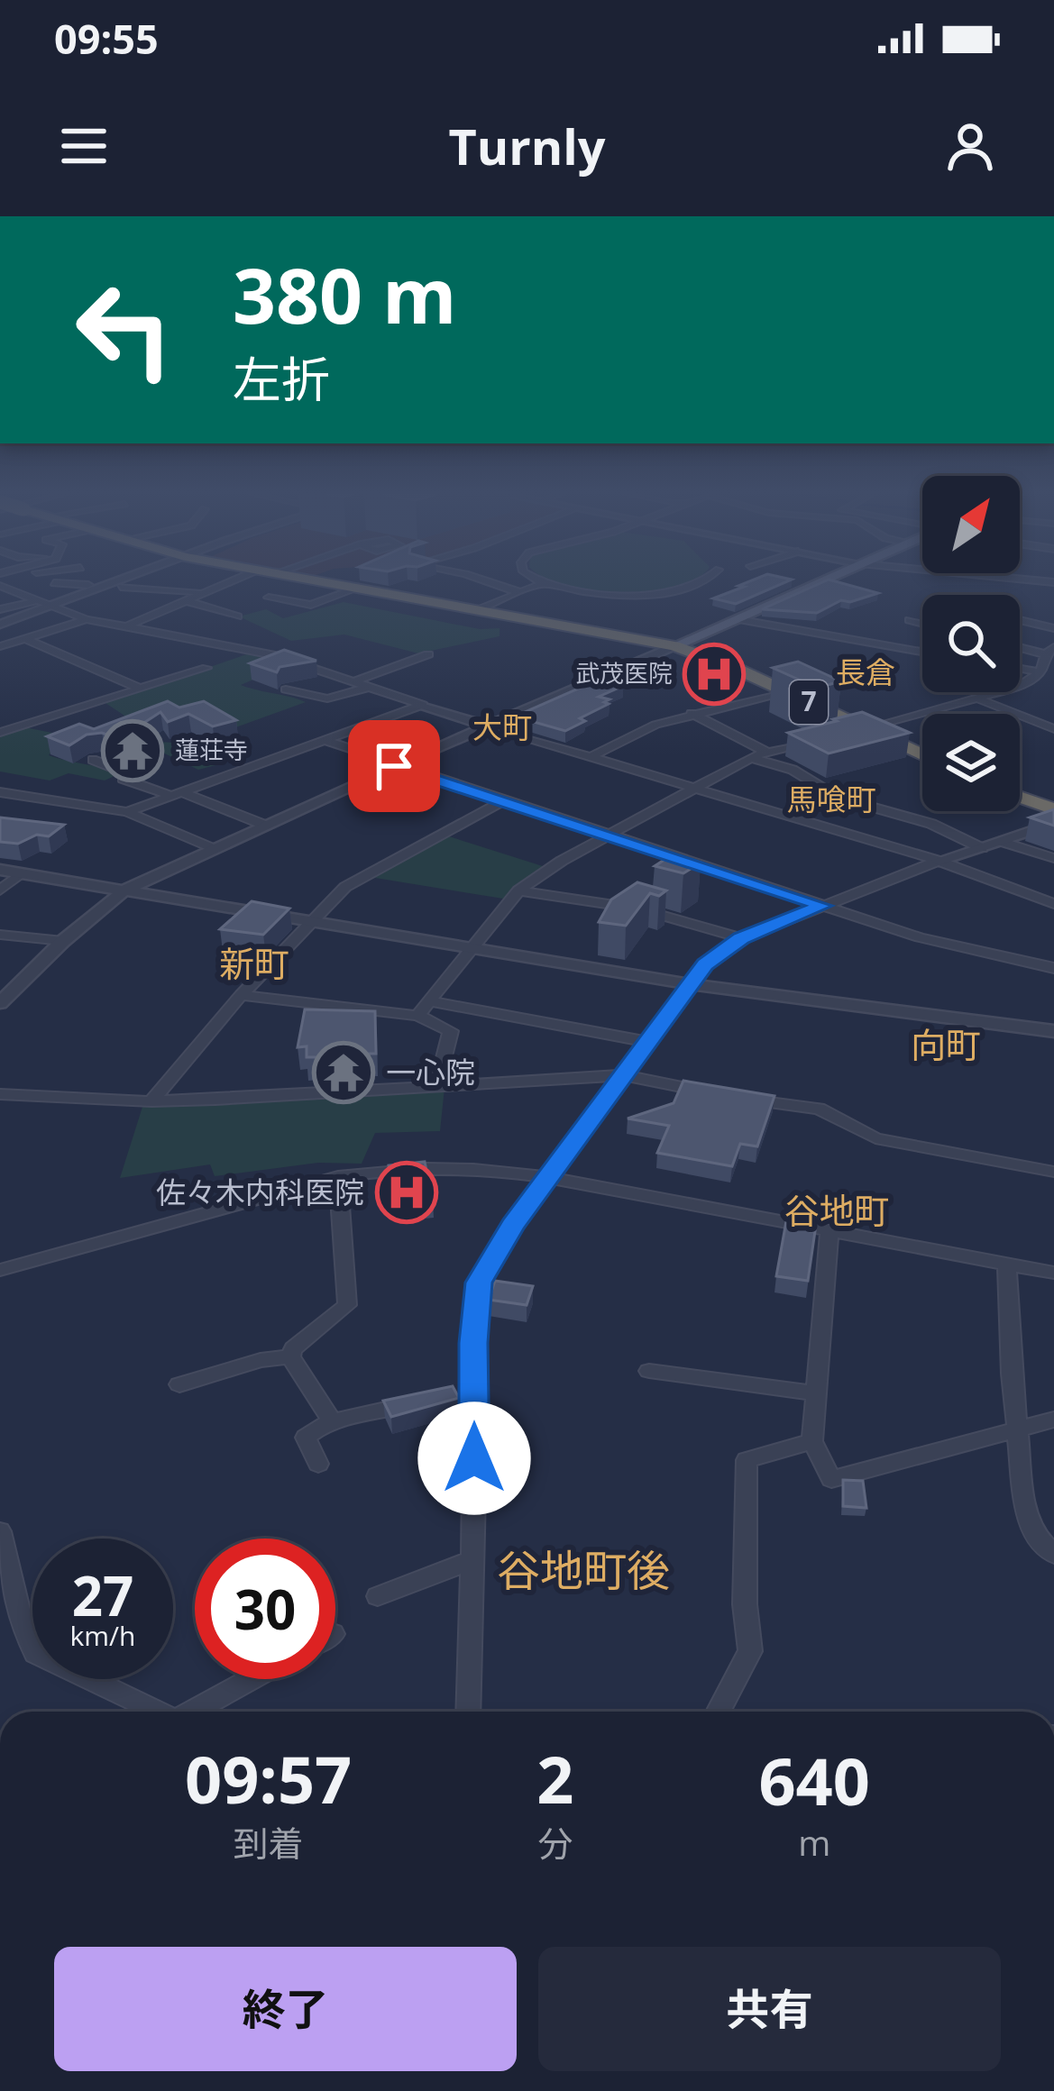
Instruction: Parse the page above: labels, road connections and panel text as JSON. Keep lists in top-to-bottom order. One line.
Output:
{"streets":{"highway":["7"]},"districts":["長倉","大町","馬喰町","新町","向町","谷地町","谷地町後"],"places":{"hospital":["武茂医院","佐々木内科医院"],"temple":["蓮荘寺","一心院"]},"north":"top right","page":{"status":"09:55","header":"Turnly","turn":["380 m","左折"],"speed":"27 km/h","limit":"30","eta":["09:57","到着","2","分","640","m"],"buttons":["終了","共有"]}}
